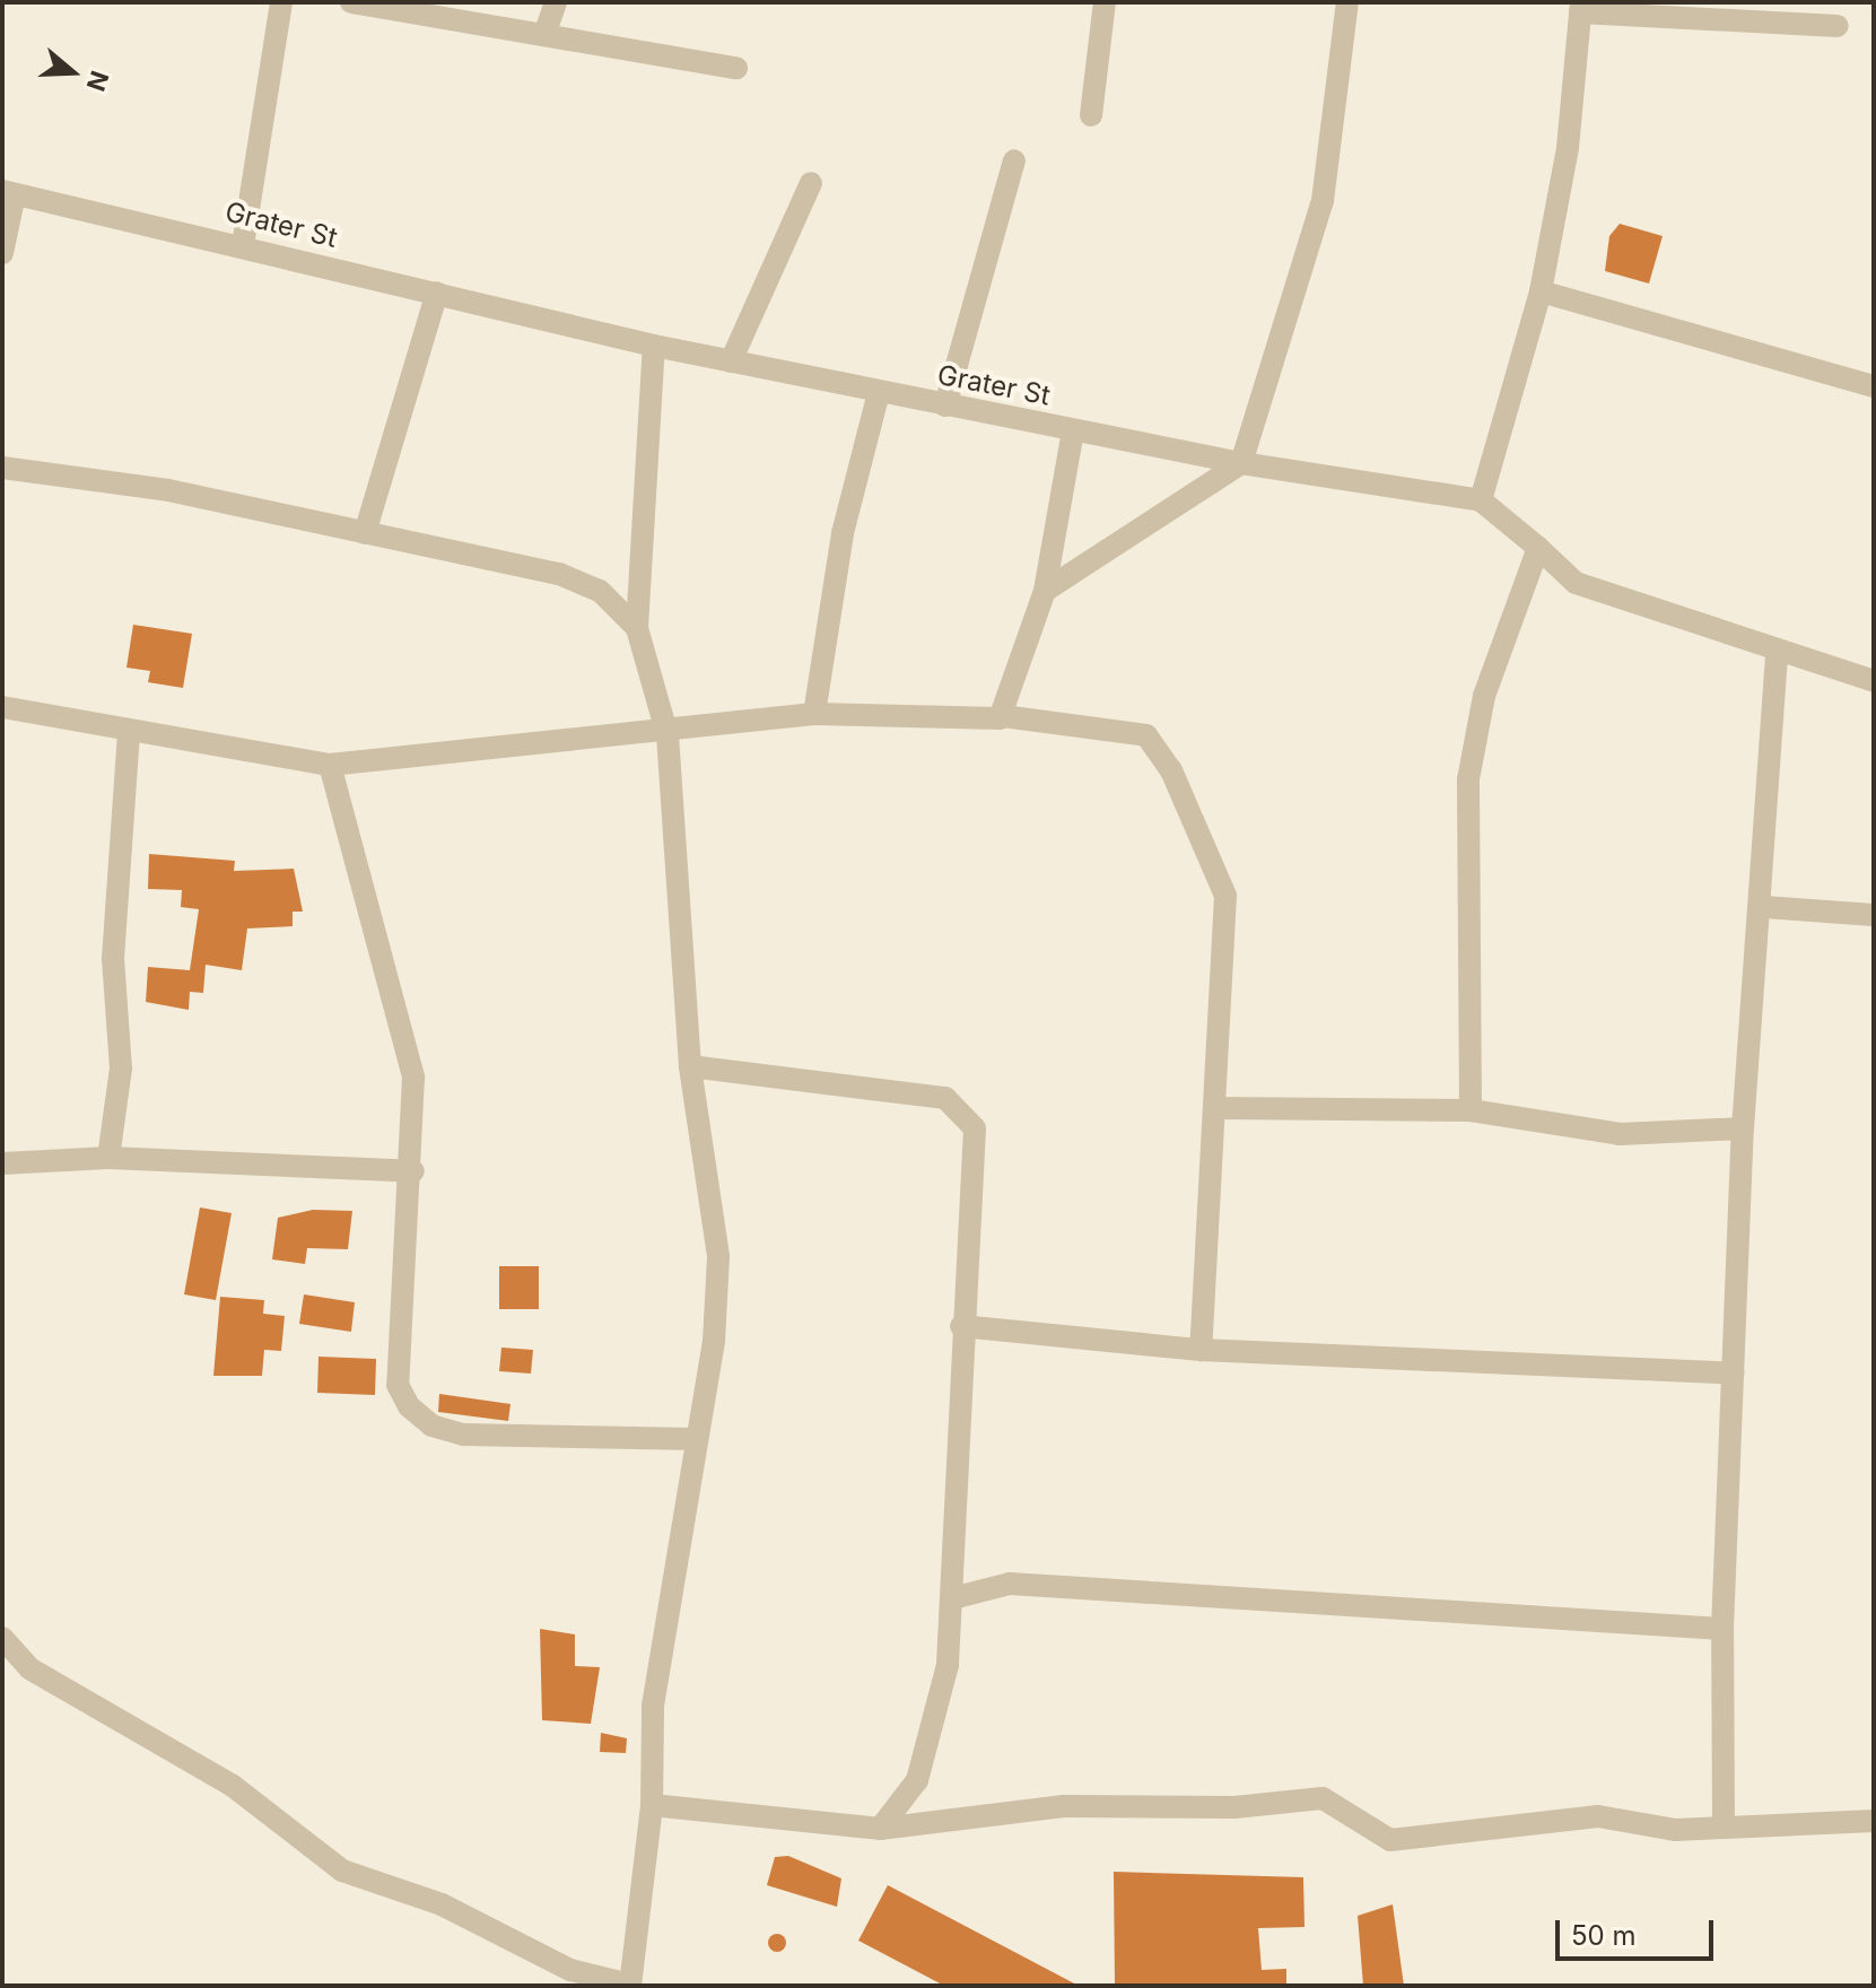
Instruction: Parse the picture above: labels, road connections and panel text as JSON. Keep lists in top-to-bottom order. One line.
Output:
{"streets":{"street":["Grater St"]},"scale_bar":"50 m","north":"right"}
